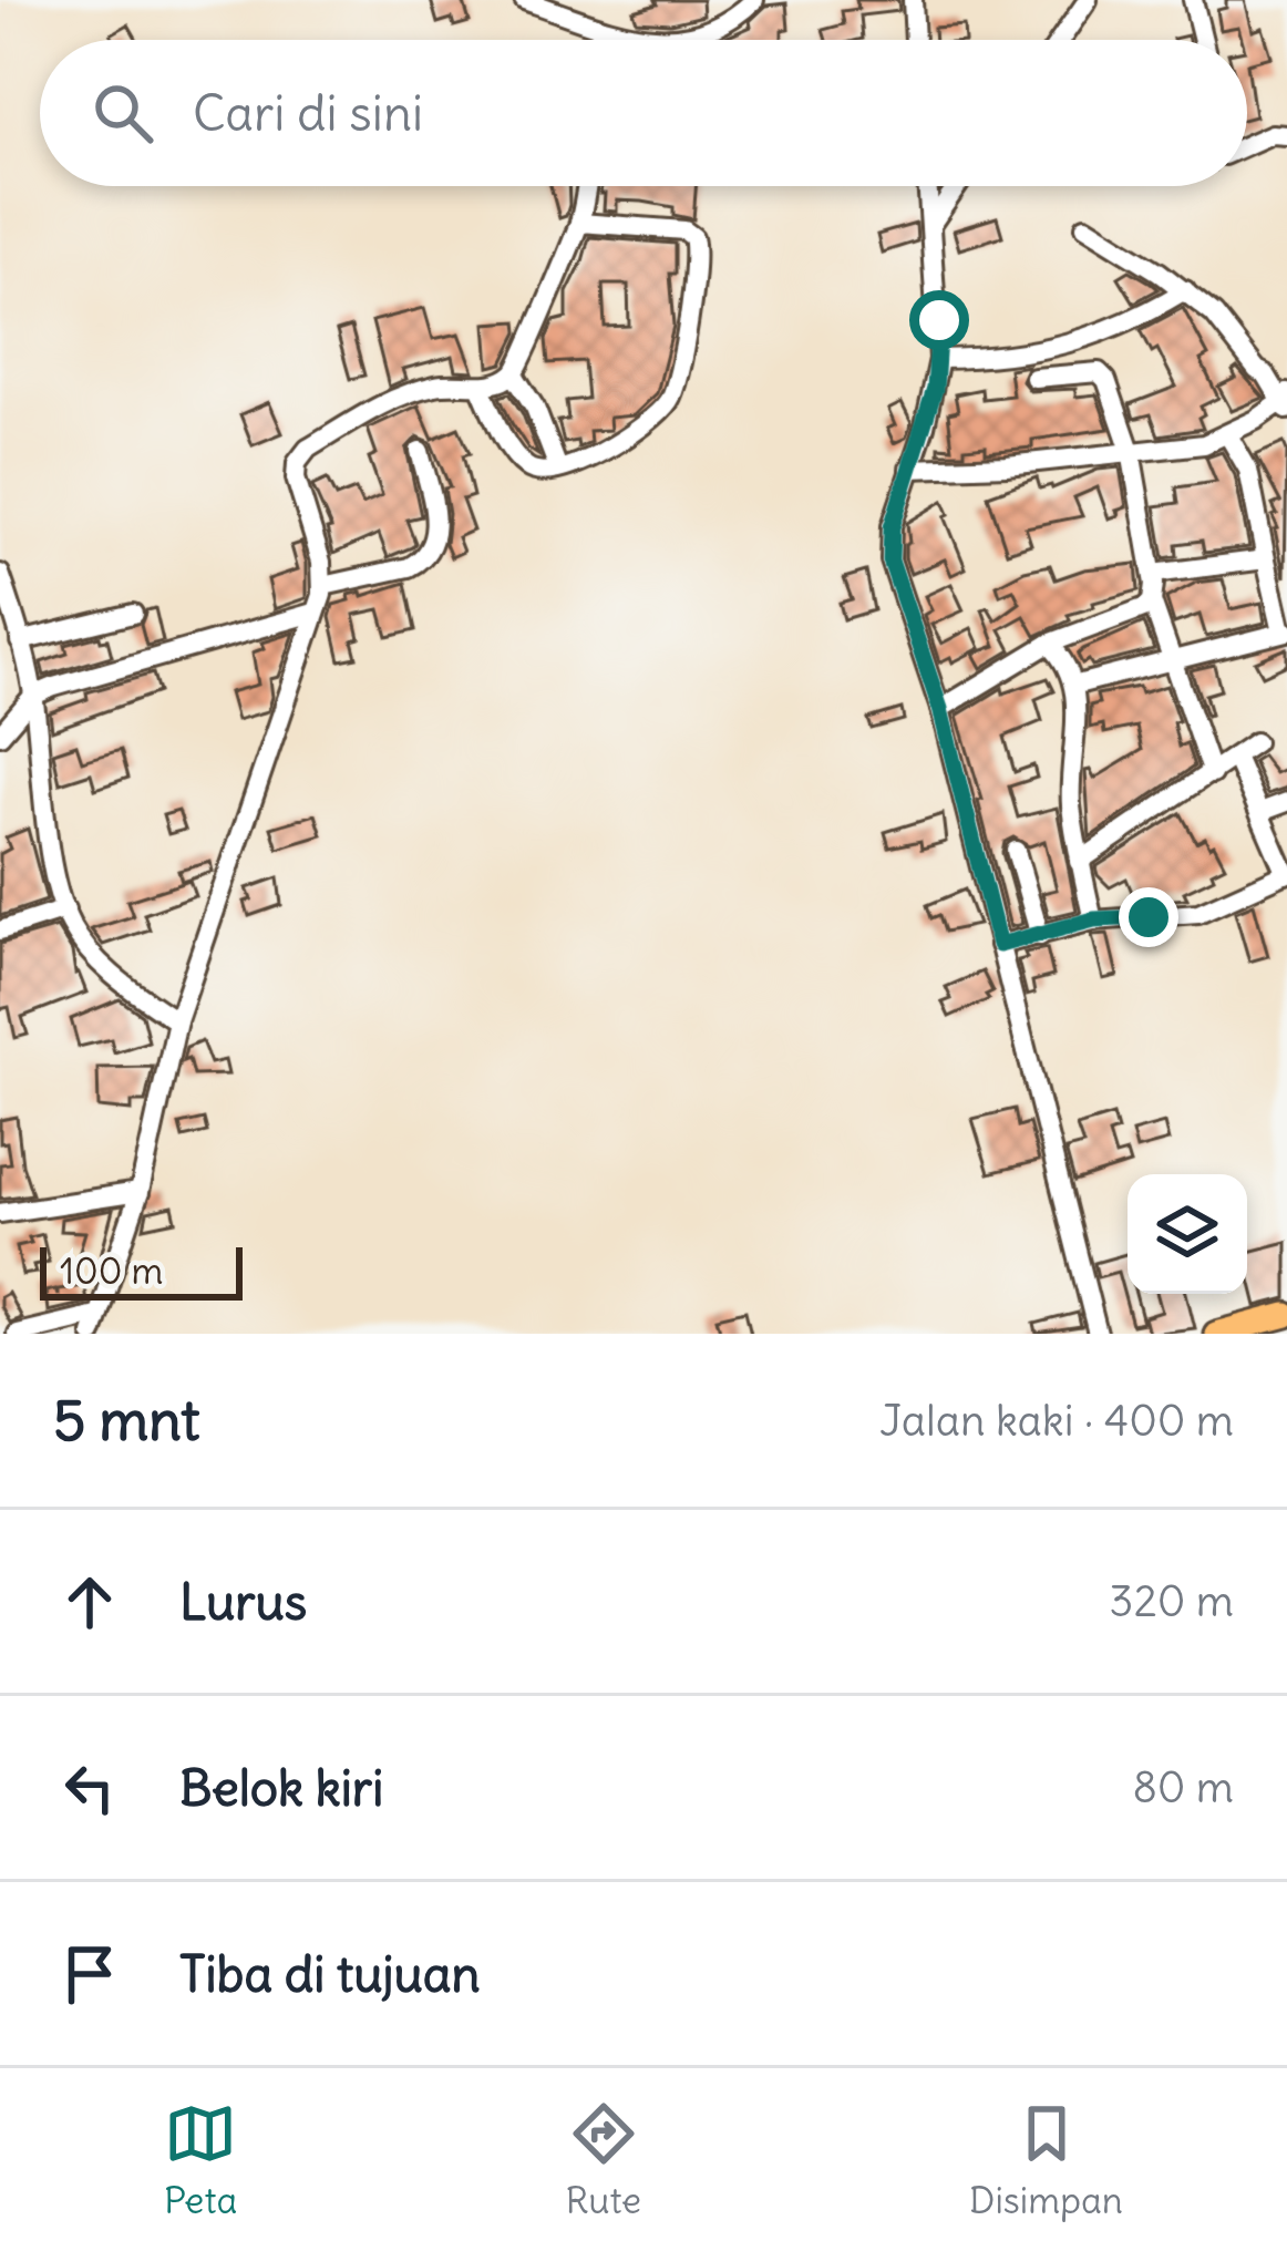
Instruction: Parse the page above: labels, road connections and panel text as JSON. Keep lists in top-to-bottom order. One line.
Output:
{"scale_bar":"100 m","page":{"search":"Cari di sini","scale":"100 m","heading":["5 mnt","Jalan kaki · 400 m"],"list":[["Lurus","320 m"],["Belok kiri","80 m"],"Tiba di tujuan"],"nav":["Peta","Rute","Disimpan"]}}
